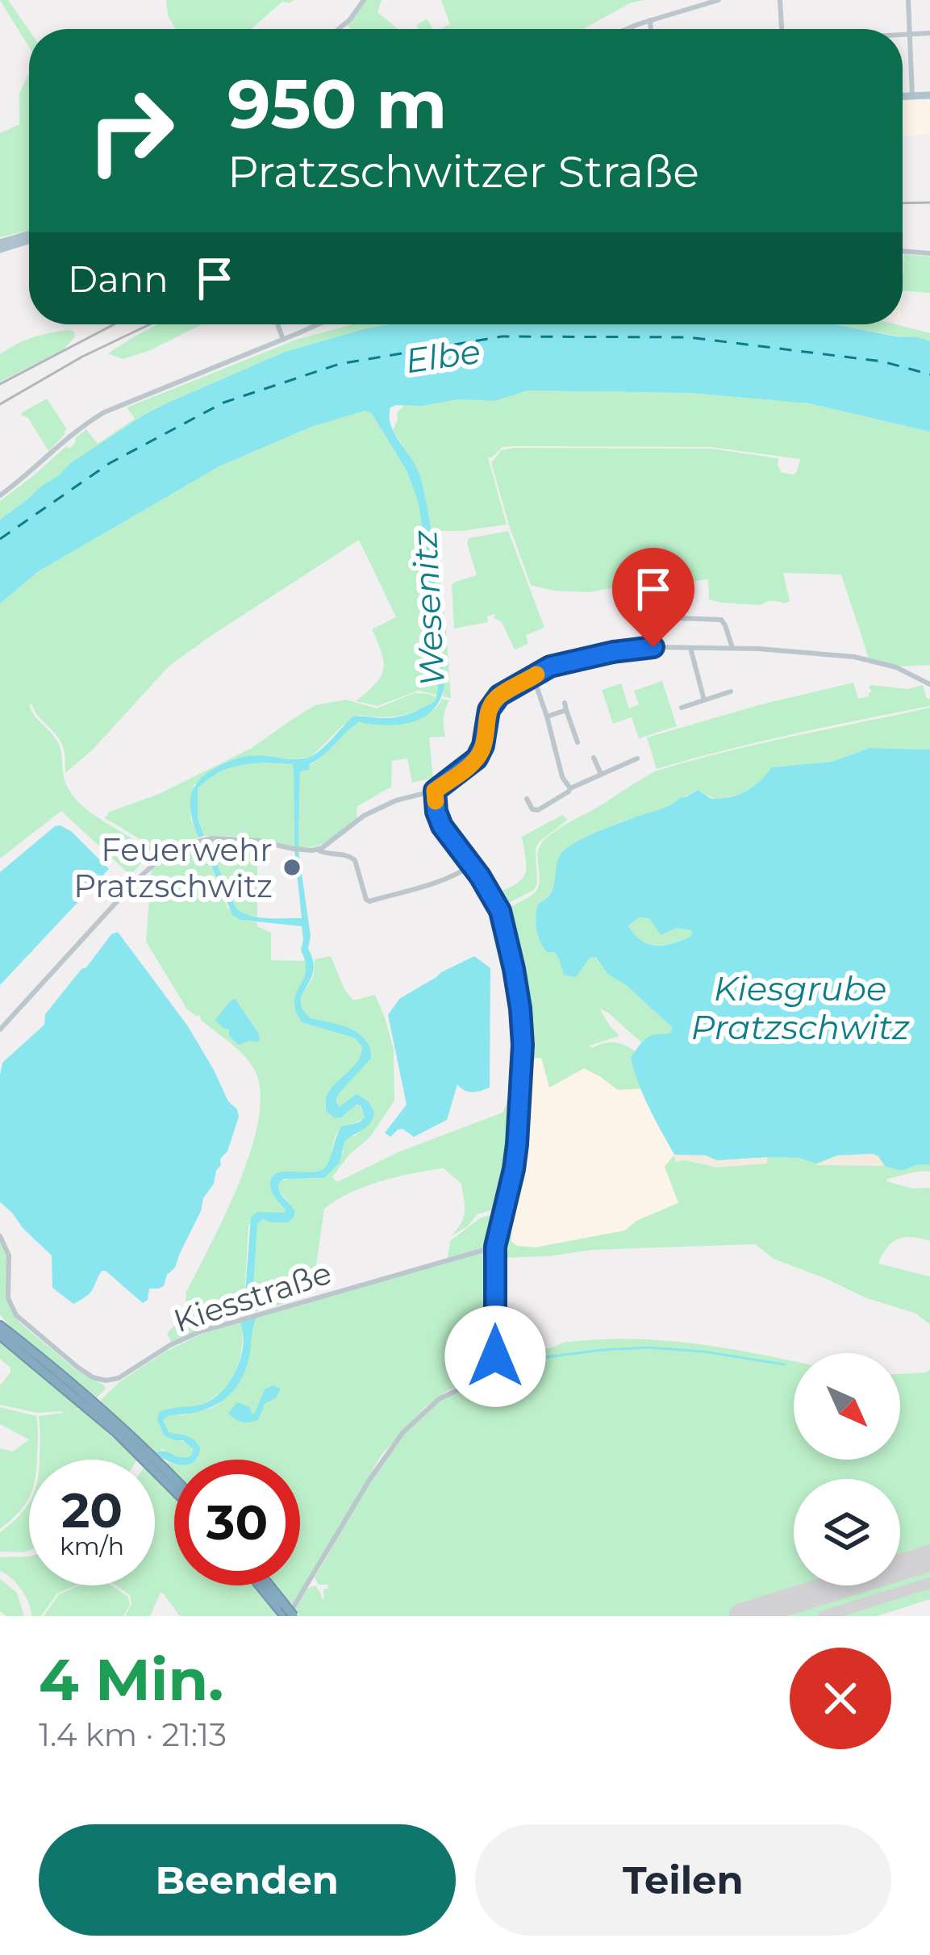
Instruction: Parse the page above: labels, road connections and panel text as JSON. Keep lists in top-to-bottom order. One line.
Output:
{"streets":{"street":["Kiesstraße"]},"water":["Elbe","Wesenitz","Kiesgrube Pratzschwitz"],"places":["Feuerwehr Pratzschwitz"],"north":"bottom right","page":{"turn":["950 m","Pratzschwitzer Straße"],"then":"Dann","speed":"20 km/h","limit":"30","heading":["4 Min.","1.4 km · 21:13"],"buttons":["Beenden","Teilen"]}}
